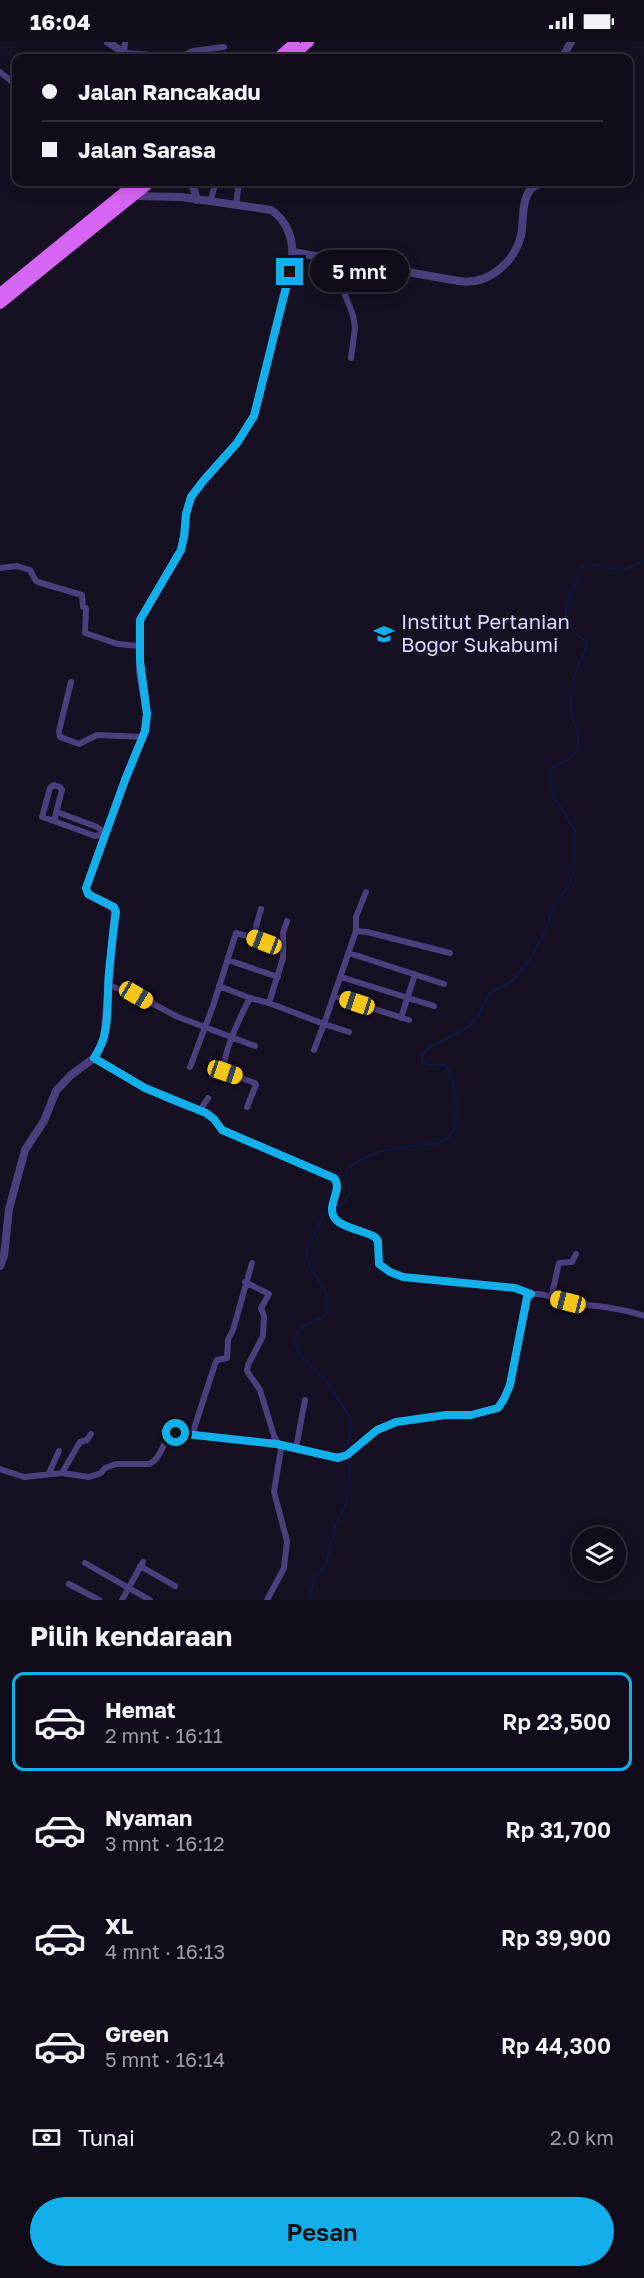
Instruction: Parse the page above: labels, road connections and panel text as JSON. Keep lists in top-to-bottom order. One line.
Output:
{"places":{"school or university":["Institut Pertanian Bogor Sukabumi"]},"page":{"status":"16:04","banner":["Jalan Rancakadu","Jalan Sarasa"],"bubble":"5 mnt","heading":"Pilih kendaraan","list":[{"name":"Hemat","note":"2 mnt · 16:11","value":"Rp 23,500"},{"name":"Nyaman","note":"3 mnt · 16:12","value":"Rp 31,700"},{"name":"XL","note":"4 mnt · 16:13","value":"Rp 39,900"},{"name":"Green","note":"5 mnt · 16:14","value":"Rp 44,300"}],"pay":["Tunai","2.0 km"],"buttons":"Pesan"}}
